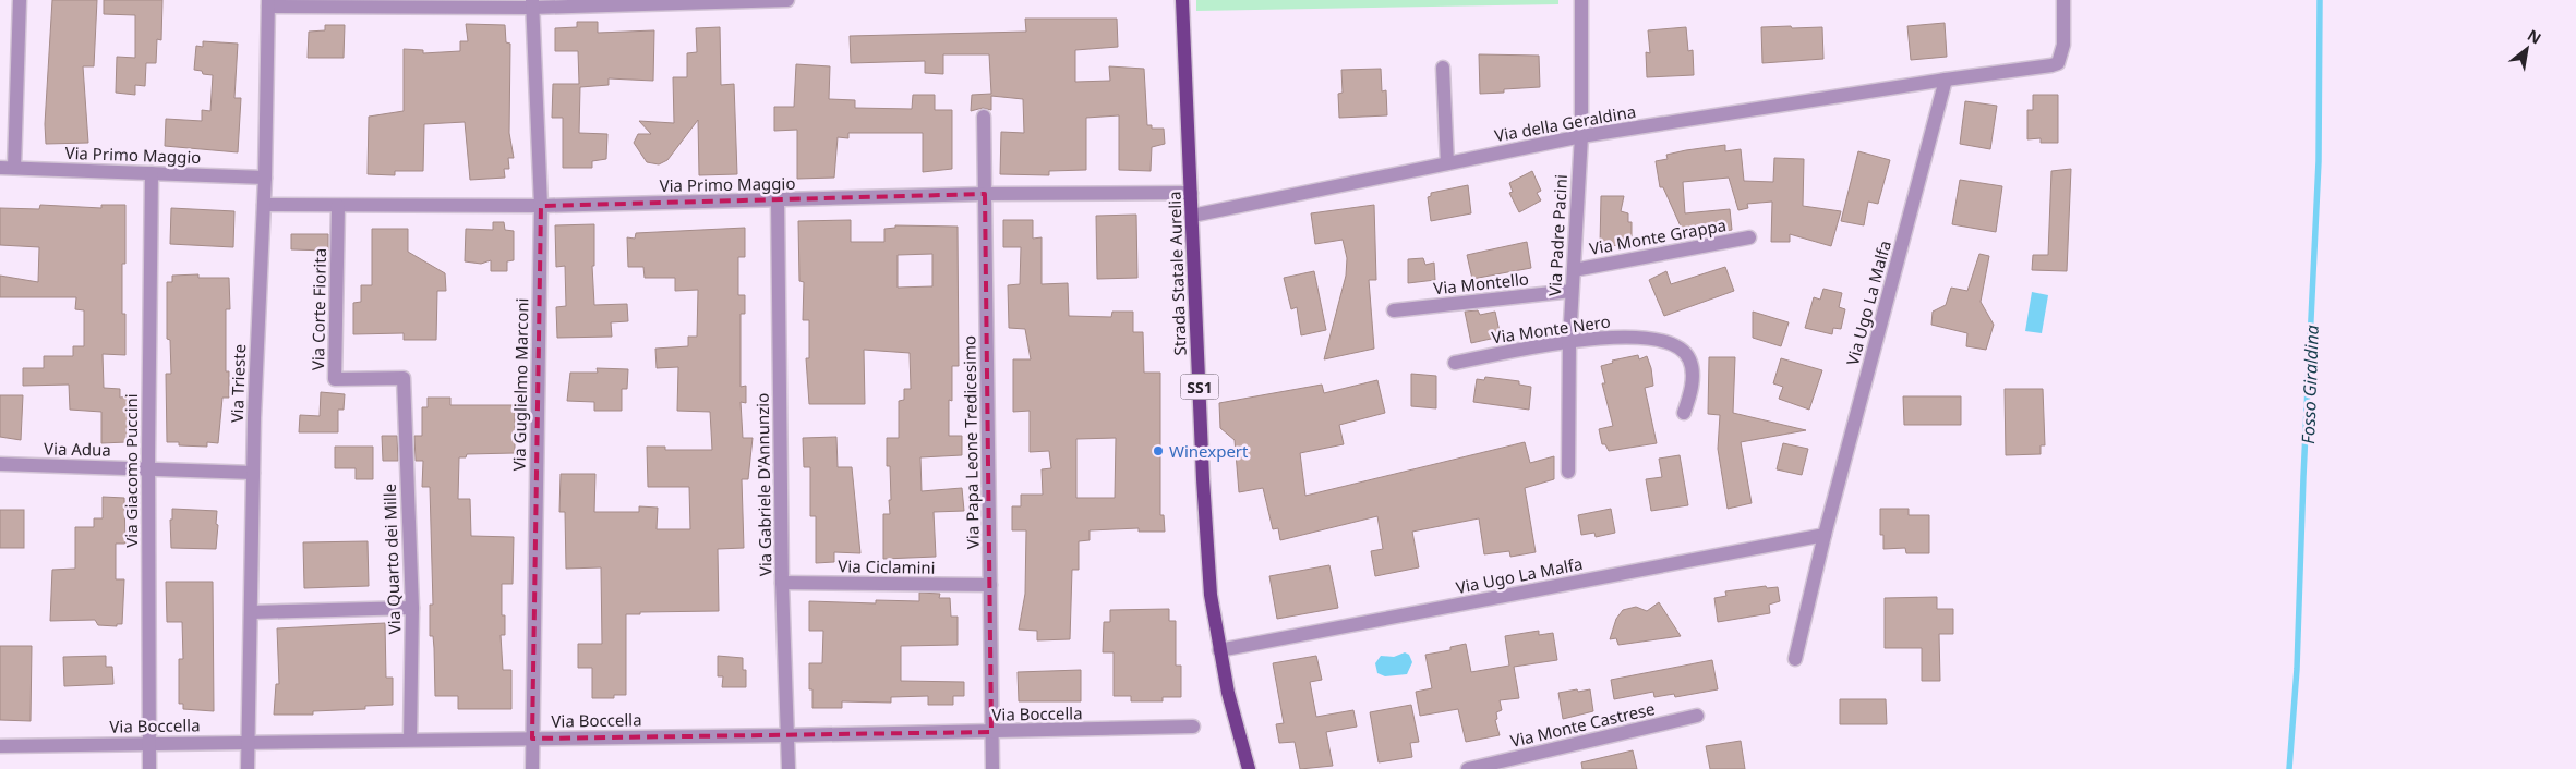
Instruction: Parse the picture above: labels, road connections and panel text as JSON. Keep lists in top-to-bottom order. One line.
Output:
{"streets":{"main road":["Strada Statale Aurelia","SS1"],"street":["Via della Geraldina","Via Primo Maggio","Via Padre Pacini","Via Monte Grappa","Via Montello","Via Ugo La Malfa","Via Corte Fiorita","Via Monte Nero","Via Trieste","Via Guglielmo Marconi","Via Papa Leone Tredicesimo","Via Adua","Via Giacomo Puccini","Via Gabriele D'Annunzio","Via Quarto dei Mille","Via Ciclamini","Via Boccella","Via Monte Castrese"]},"crossings":[["Via della Geraldina","Via Padre Pacini"],["Via della Geraldina","Strada Statale Aurelia"],["Via della Geraldina","Via Ugo La Malfa"],["Via Primo Maggio","Strada Statale Aurelia"],["Via Primo Maggio","Via Corte Fiorita"],["Via Primo Maggio","Via Trieste"],["Via Primo Maggio","Via Guglielmo Marconi"],["Via Primo Maggio","Via Papa Leone Tredicesimo"],["Via Primo Maggio","Via Giacomo Puccini"],["Via Primo Maggio","Via Gabriele D'Annunzio"],["Via Padre Pacini","Via Monte Grappa"],["Via Padre Pacini","Via Montello"],["Via Padre Pacini","Via Monte Nero"],["Strada Statale Aurelia","Via Ugo La Malfa"],["Via Corte Fiorita","Via Quarto dei Mille"],["Via Trieste","Via Adua"],["Via Trieste","Via Boccella"],["Via Guglielmo Marconi","Via Boccella"],["Via Papa Leone Tredicesimo","Via Ciclamini"],["Via Papa Leone Tredicesimo","Via Boccella"],["Via Adua","Via Giacomo Puccini"],["Via Giacomo Puccini","Via Boccella"],["Via Gabriele D'Annunzio","Via Ciclamini"],["Via Gabriele D'Annunzio","Via Boccella"],["Via Quarto dei Mille","Via Boccella"]],"water":["Fosso Giraldina"],"places":["Winexpert"],"north":"top right"}
